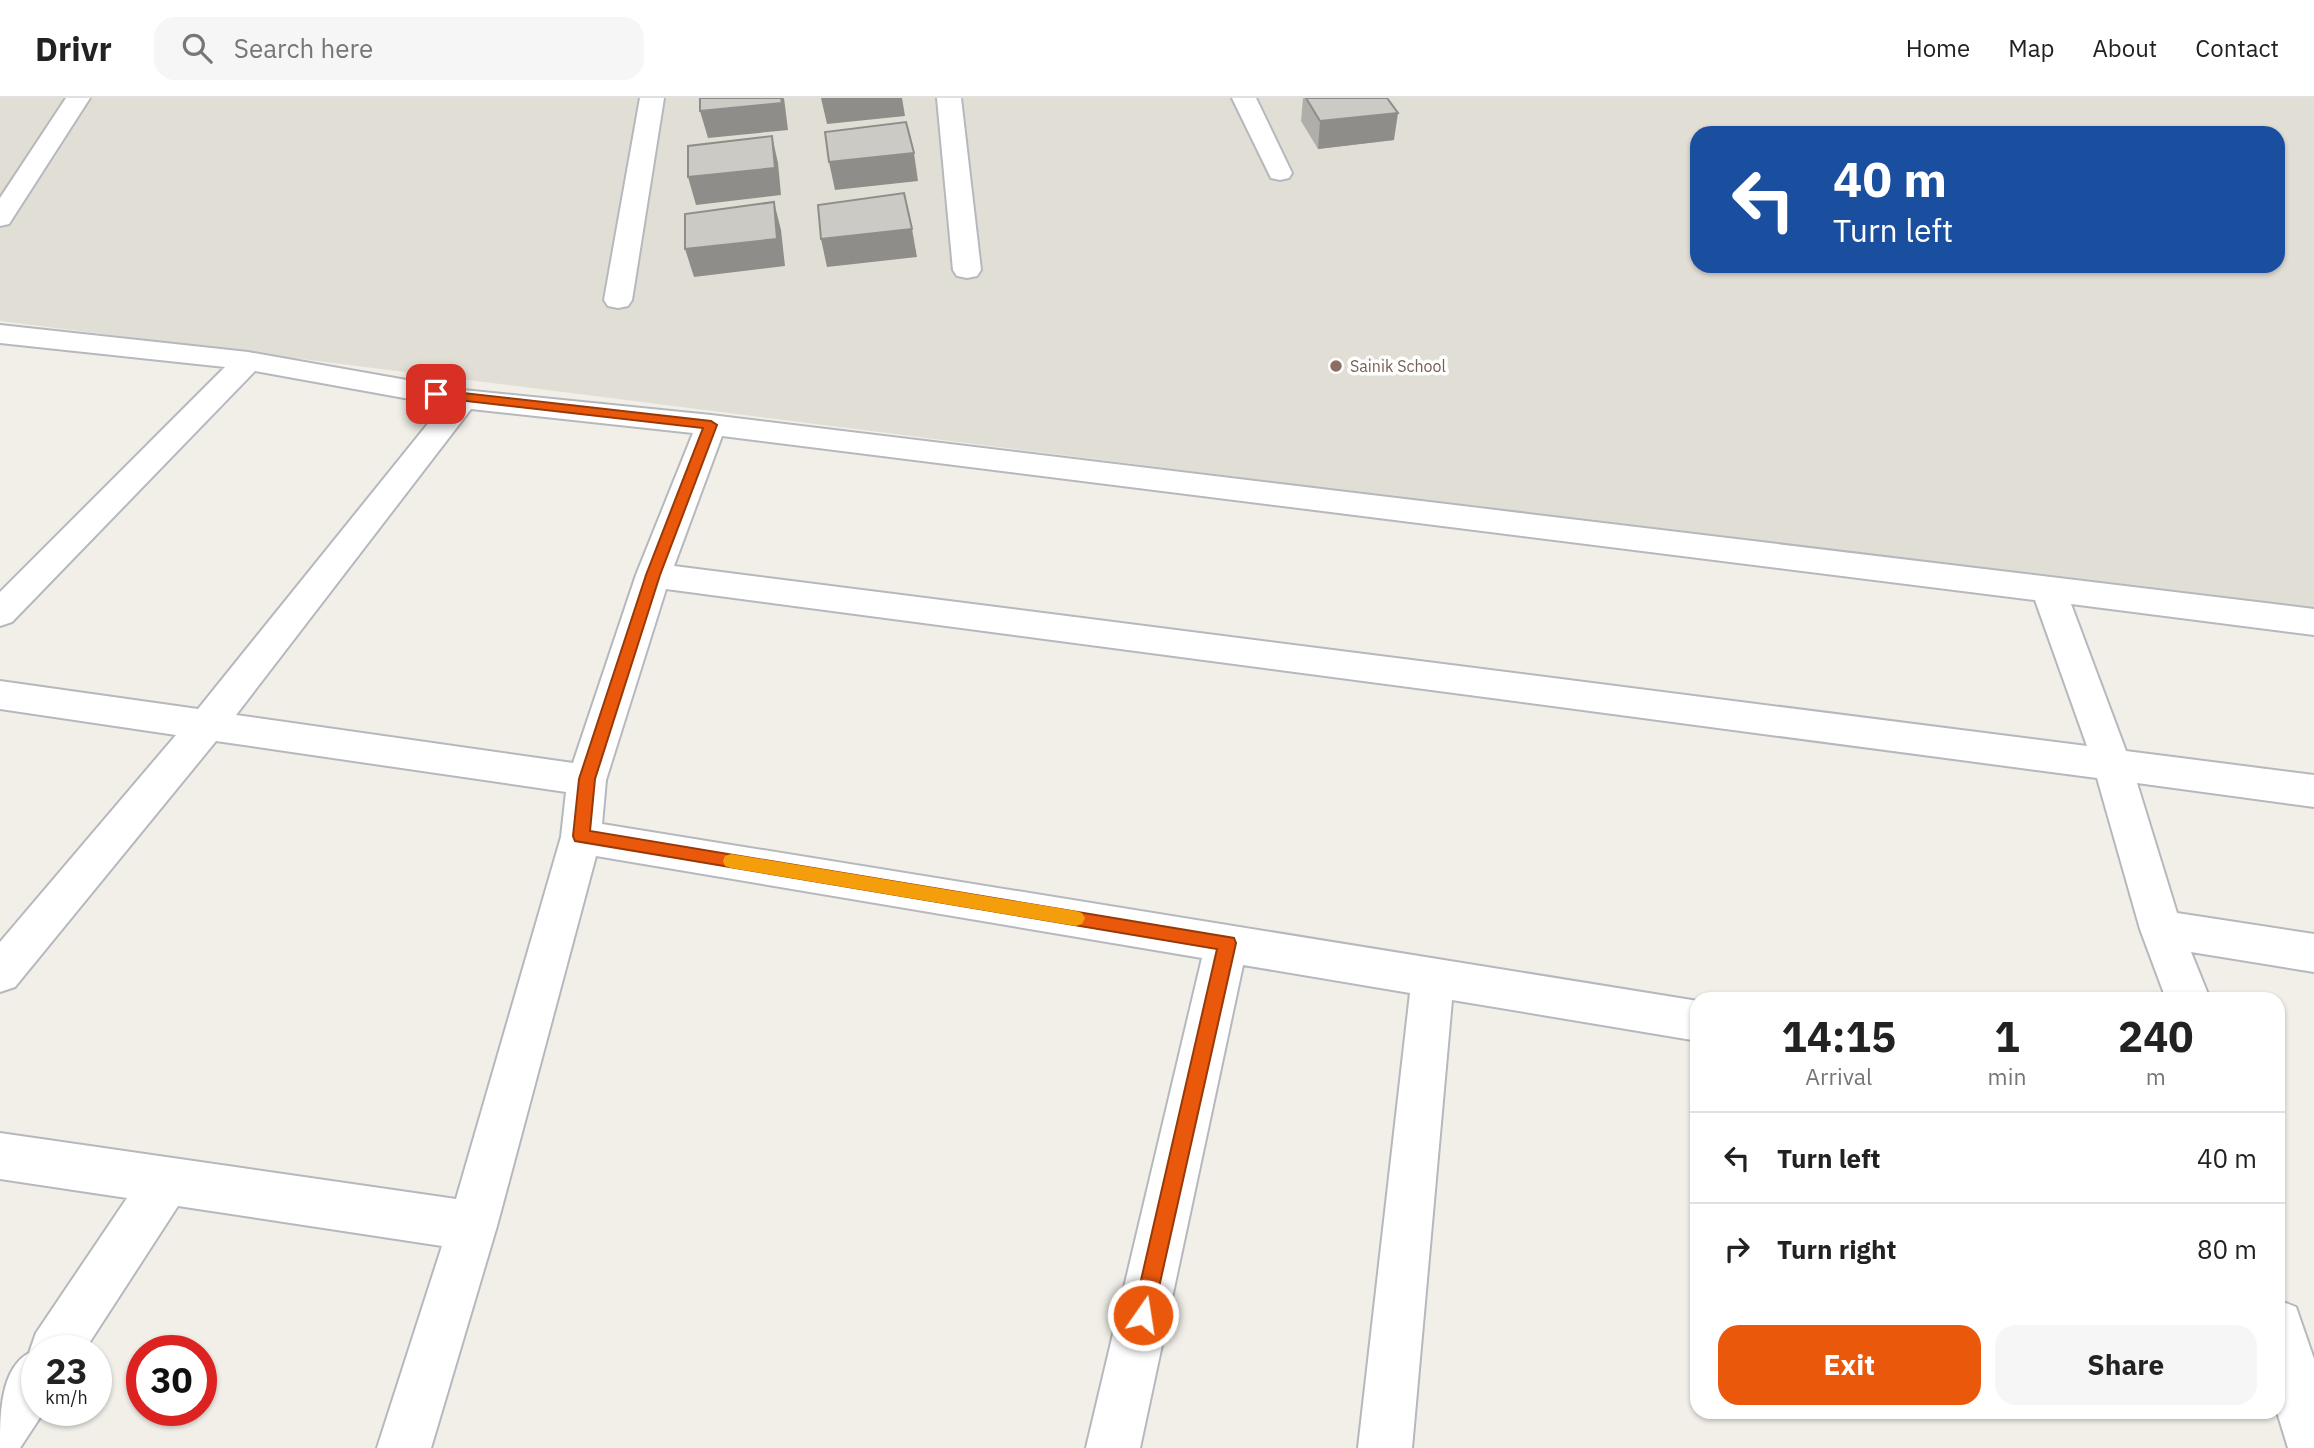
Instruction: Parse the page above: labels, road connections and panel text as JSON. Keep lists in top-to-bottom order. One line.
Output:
{"places":["Sainik School"],"page":{"header":"Drivr","search":"Search here","nav":["Home","Map","About","Contact"],"turn":["40 m","Turn left"],"eta":["14:15","Arrival","1","min","240","m"],"list":[{"name":"Turn left","value":"40 m"},{"name":"Turn right","value":"80 m"}],"buttons":["Exit","Share"],"speed":"23 km/h","limit":"30"}}
